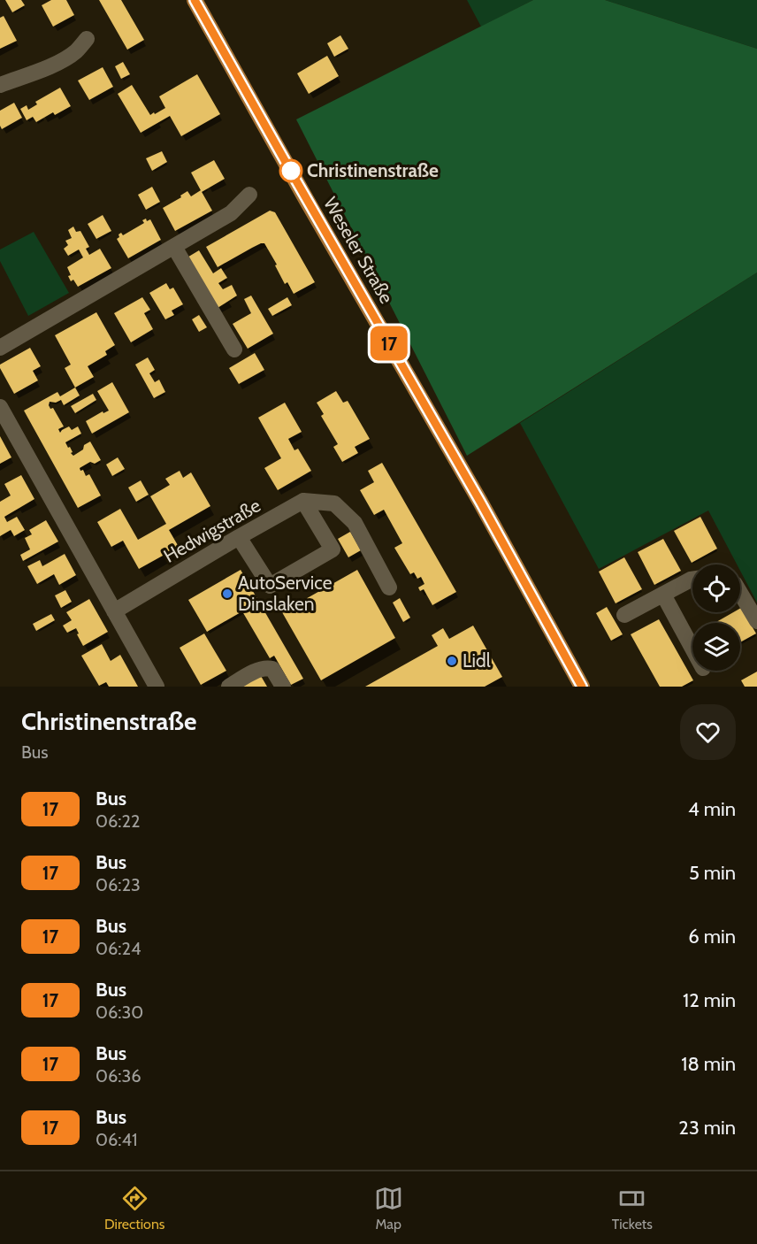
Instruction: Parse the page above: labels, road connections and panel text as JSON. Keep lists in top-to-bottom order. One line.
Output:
{"streets":{"main road":["Weseler Straße"],"street":["Hedwigstraße"]},"places":["Christinenstraße","AutoService Dinslaken","Lidl"],"lines":["bus line 17"],"page":{"on_map":"17","heading":["Christinenstraße","Bus"],"list":[{"mark":"17","name":"Bus","note":"06:22","value":"4 min"},{"mark":"17","name":"Bus","note":"06:23","value":"5 min"},{"mark":"17","name":"Bus","note":"06:24","value":"6 min"},{"mark":"17","name":"Bus","note":"06:30","value":"12 min"},{"mark":"17","name":"Bus","note":"06:36","value":"18 min"},{"mark":"17","name":"Bus","note":"06:41","value":"23 min"}],"tabs":["Directions","Map","Tickets"]}}
